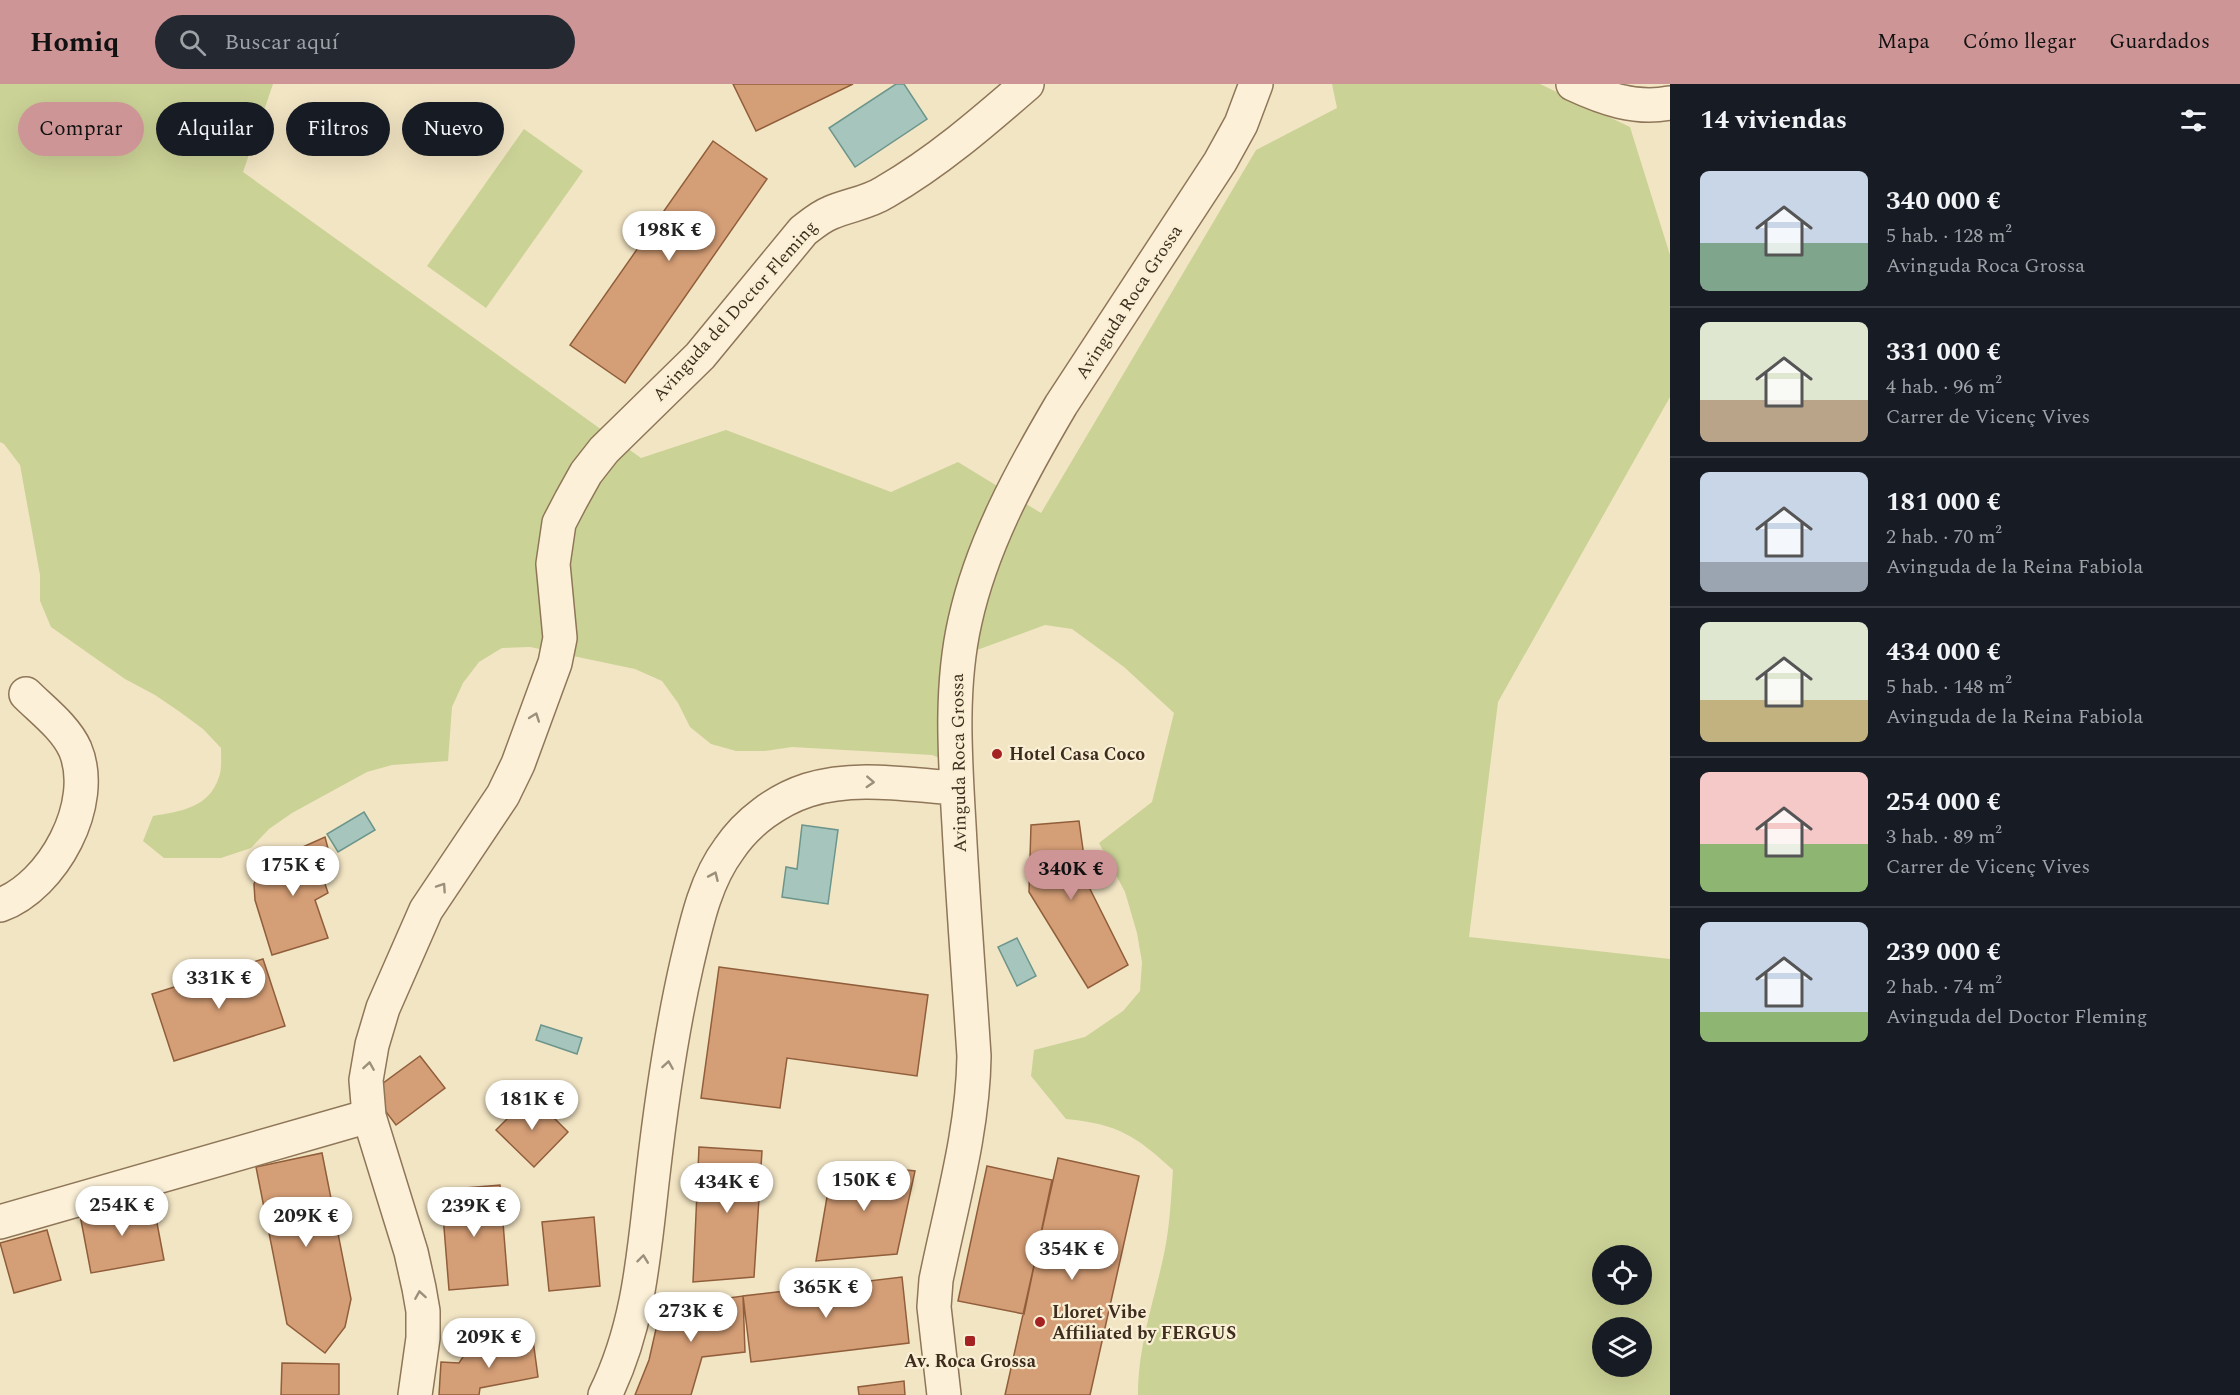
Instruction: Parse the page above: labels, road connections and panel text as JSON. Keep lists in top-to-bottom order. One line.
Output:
{"streets":{"street":["Avinguda Roca Grossa","Avinguda del Doctor Fleming"]},"one_way":["Avinguda del Doctor Fleming"],"places":{"other":["Hotel Casa Coco","Lloret Vibe Affiliated by FERGUS"],"transit":["Av. Roca Grossa"]},"page":{"header":"Homiq","search":"Buscar aquí","nav":["Mapa","Cómo llegar","Guardados"],"heading":"14 viviendas","chip":["Comprar","Alquilar","Filtros","Nuevo"],"list":[{"name":"340 000 €","note":"5 hab. · 128 m² · Avinguda Roca Grossa"},{"name":"331 000 €","note":"4 hab. · 96 m² · Carrer de Vicenç Vives"},{"name":"181 000 €","note":"2 hab. · 70 m² · Avinguda de la Reina Fabiola"},{"name":"434 000 €","note":"5 hab. · 148 m² · Avinguda de la Reina Fabiola"},{"name":"254 000 €","note":"3 hab. · 89 m² · Carrer de Vicenç Vives"},{"name":"239 000 €","note":"2 hab. · 74 m² · Avinguda del Doctor Fleming"}],"price":["198K €","175K €","340K €","331K €","181K €","150K €","434K €","254K €","239K €","209K €","354K €","365K €","273K €","209K €"]}}
